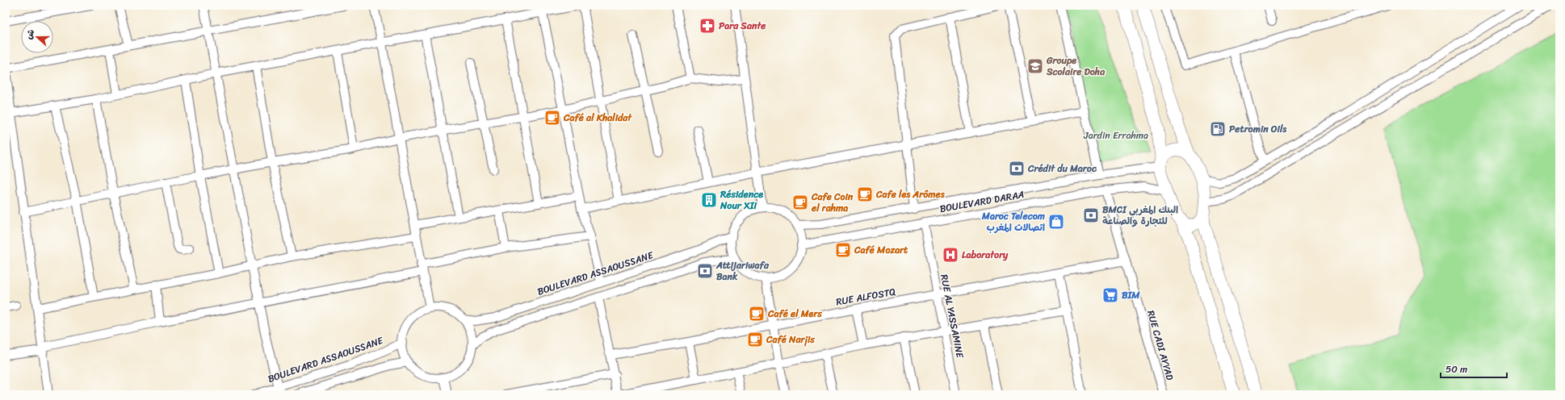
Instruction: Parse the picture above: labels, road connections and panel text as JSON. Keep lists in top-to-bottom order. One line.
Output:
{"streets":{"street":["BOULEVARD DARAA","BOULEVARD ASSAOUSSANE","RUE ALFOSTQ","RUE AL YASSAMINE","RUE CADI AYYAD"]},"crossings":[["BOULEVARD DARAA","BOULEVARD ASSAOUSSANE"],["BOULEVARD DARAA","RUE AL YASSAMINE"],["BOULEVARD DARAA","RUE CADI AYYAD"],["RUE ALFOSTQ","RUE AL YASSAMINE"],["RUE ALFOSTQ","RUE CADI AYYAD"]],"parks":["Jardin Errahma"],"places":{"pharmacy":["Para Sante"],"school or university":["Groupe Scolaire Doha"],"cafe":["Café al Khalidat","Cafe les Arômes","Cafe Coin el rahma","Café Mozart","Café el Mers","Café Narjis"],"fuel station":["Petromin Oils"],"bank":["Crédit du Maroc","BMCI البنك المغربي للتجارة والصناعة","Attijariwafa Bank"],"building":["Résidence Nour XII"],"shop":["Maroc Telecom اتصالات المغرب"],"hospital":["Laboratory"],"supermarket":["BIM"]},"scale_bar":"50 m","north":"left"}
